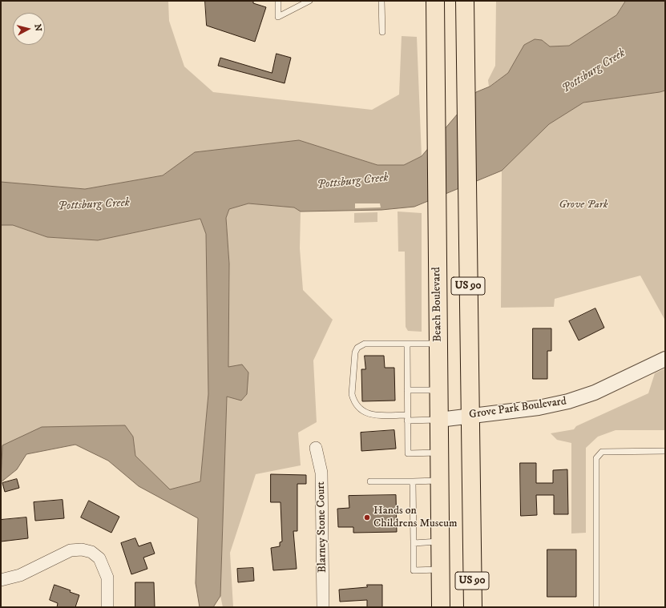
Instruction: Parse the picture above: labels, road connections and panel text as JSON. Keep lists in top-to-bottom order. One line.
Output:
{"streets":{"highway":["US 90","Beach Boulevard"],"street":["Grove Park Boulevard","Blarney Stone Court"]},"crossings":[["US 90","Grove Park Boulevard"],["Beach Boulevard","Grove Park Boulevard"]],"water":["Pottsburg Creek"],"parks":["Grove Park"],"places":["Hands on Childrens Museum"],"north":"right"}
